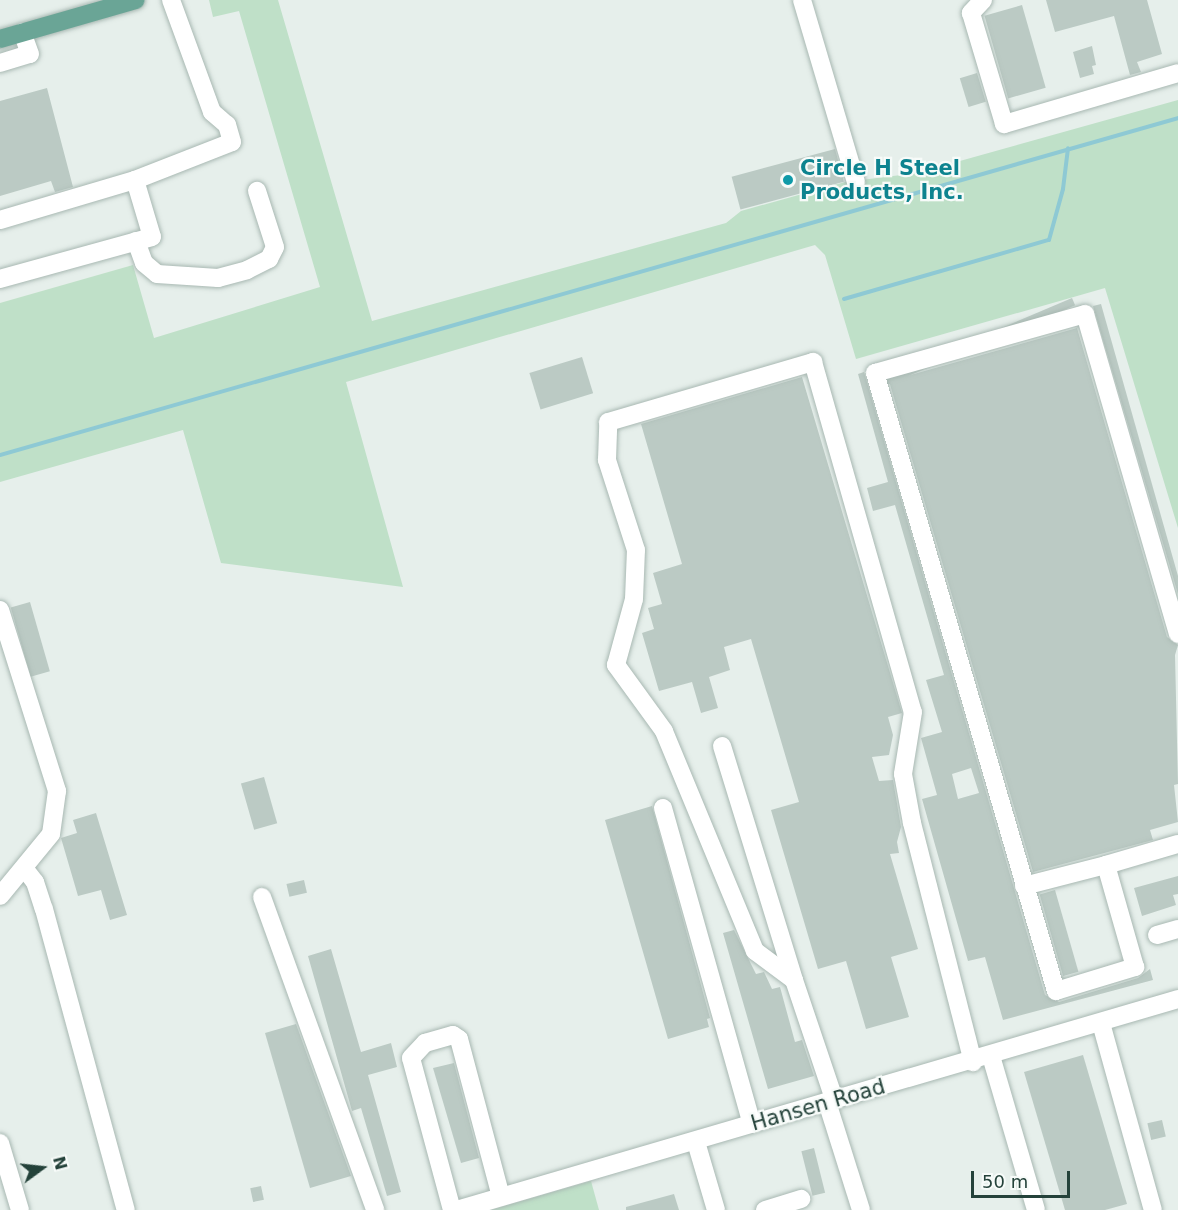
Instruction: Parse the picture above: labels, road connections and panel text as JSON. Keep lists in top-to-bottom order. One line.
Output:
{"streets":{"street":["Hansen Road"]},"places":["Circle H Steel Products, Inc."],"scale_bar":"50 m","north":"right"}
